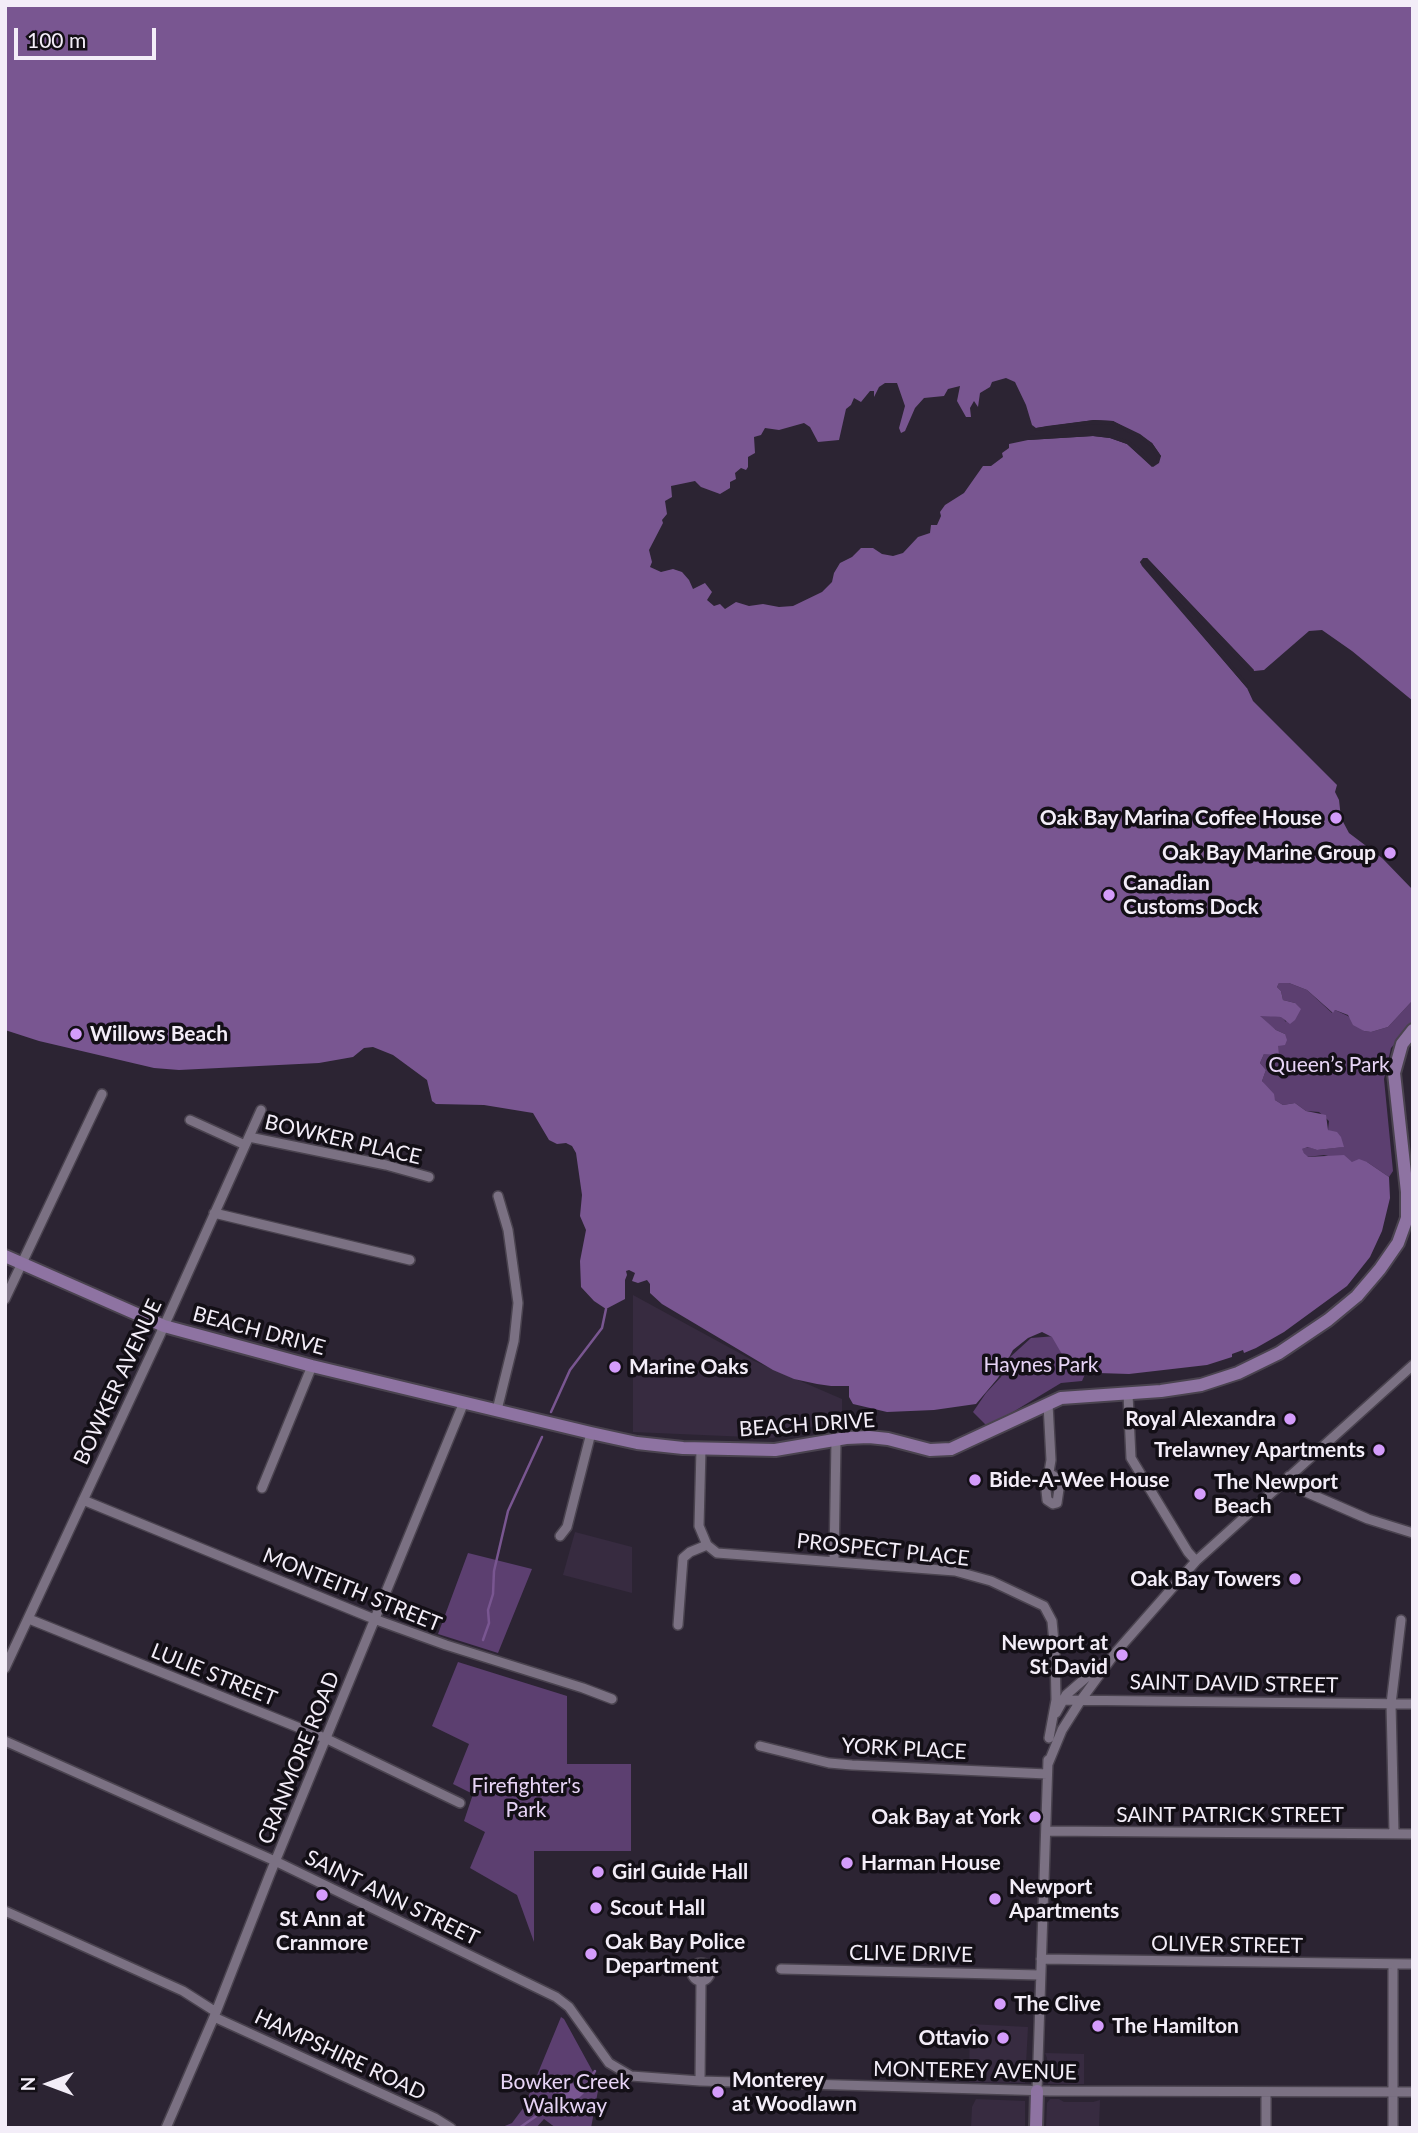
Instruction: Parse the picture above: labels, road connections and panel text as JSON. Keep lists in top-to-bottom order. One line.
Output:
{"streets":{"main road":["BEACH DRIVE"],"street":["BOWKER PLACE","BOWKER AVENUE","PROSPECT PLACE","MONTEITH STREET","LULIE STREET","SAINT DAVID STREET","YORK PLACE","CRANMORE ROAD","SAINT PATRICK STREET","SAINT ANN STREET","OLIVER STREET","CLIVE DRIVE","HAMPSHIRE ROAD","MONTEREY AVENUE"]},"crossings":[["BOWKER PLACE","BOWKER AVENUE"],["BEACH DRIVE","BOWKER AVENUE"],["BEACH DRIVE","CRANMORE ROAD"],["BOWKER AVENUE","MONTEITH STREET"],["BOWKER AVENUE","LULIE STREET"],["PROSPECT PLACE","SAINT DAVID STREET"],["PROSPECT PLACE","YORK PLACE"],["PROSPECT PLACE","SAINT PATRICK STREET"],["PROSPECT PLACE","OLIVER STREET"],["PROSPECT PLACE","CLIVE DRIVE"],["PROSPECT PLACE","MONTEREY AVENUE"],["MONTEITH STREET","CRANMORE ROAD"],["LULIE STREET","CRANMORE ROAD"],["CRANMORE ROAD","SAINT ANN STREET"],["CRANMORE ROAD","HAMPSHIRE ROAD"],["SAINT ANN STREET","MONTEREY AVENUE"]],"parks":["Queen’s Park","Haynes Park","Firefighter's Park","Bowker Creek Walkway"],"places":["Oak Bay Marina Coffee House","Oak Bay Marine Group","Canadian Customs Dock","Willows Beach","Marine Oaks","Royal Alexandra","Trelawney Apartments","Bide-A-Wee House","The Newport Beach","Oak Bay Towers","Newport at St David","Oak Bay at York","Harman House","Girl Guide Hall","St Ann at Cranmore","Newport Apartments","Scout Hall","Oak Bay Police Department","The Clive","The Hamilton","Ottavio","Monterey at Woodlawn"],"scale_bar":"100 m","north":"left"}
